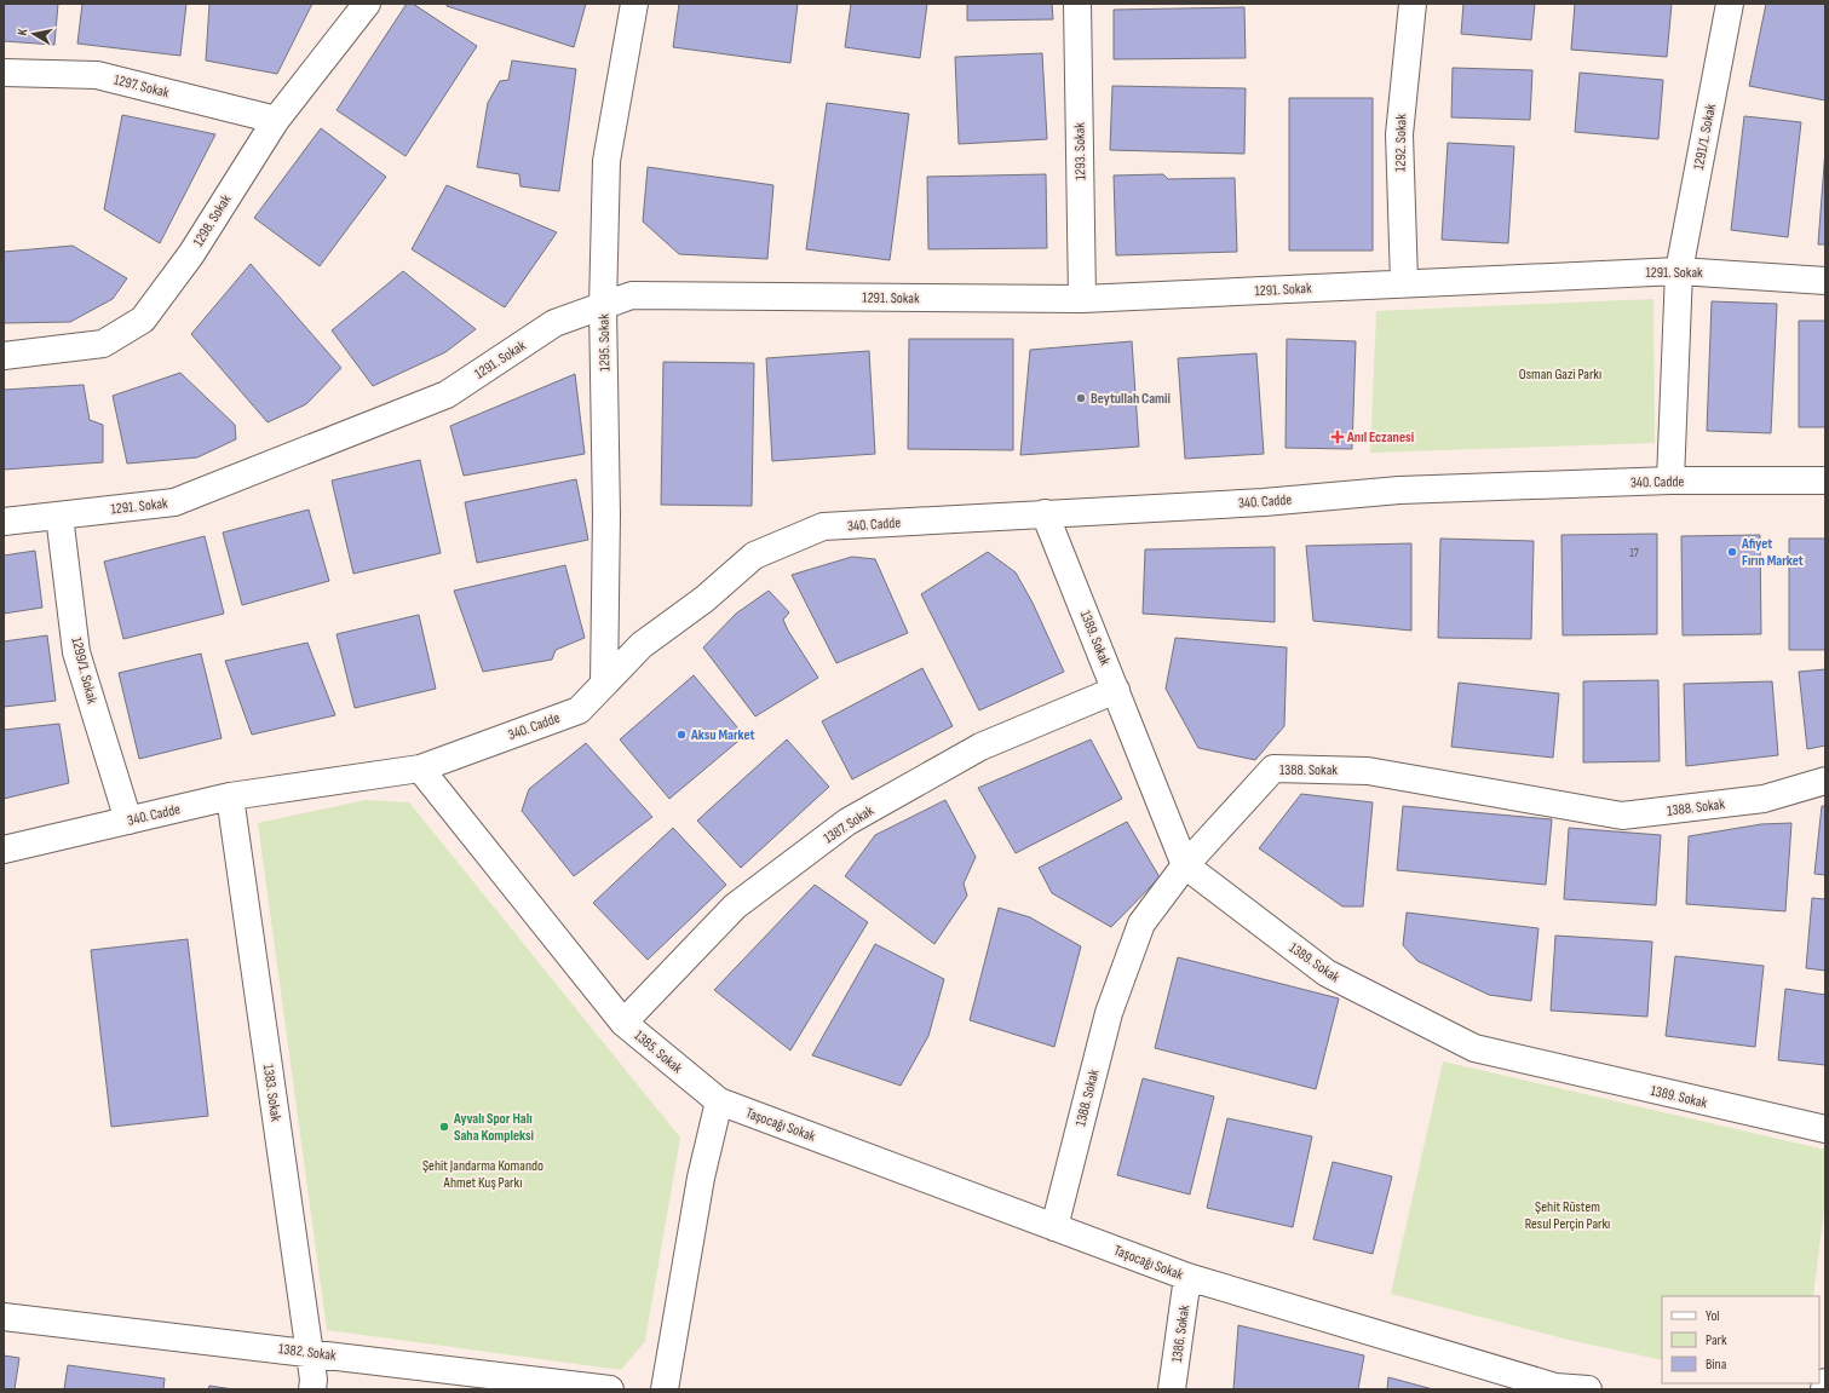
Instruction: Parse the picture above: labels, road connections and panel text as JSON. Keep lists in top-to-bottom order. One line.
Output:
{"streets":{"street":["1297. Sokak","1291/1. Sokak","1292. Sokak","1293. Sokak","1298. Sokak","1291. Sokak","1295. Sokak","340. Cadde","1389. Sokak","1299/1. Sokak","1388. Sokak","1387. Sokak","1385. Sokak","1383. Sokak","Taşocağı Sokak","1386. Sokak","1382. Sokak"]},"crossings":[["1297. Sokak","1298. Sokak"],["1291/1. Sokak","1291. Sokak"],["1291/1. Sokak","340. Cadde"],["1292. Sokak","1291. Sokak"],["1293. Sokak","1291. Sokak"],["1291. Sokak","1295. Sokak"],["1291. Sokak","1299/1. Sokak"],["1295. Sokak","340. Cadde"],["340. Cadde","1389. Sokak"],["340. Cadde","1299/1. Sokak"],["340. Cadde","1385. Sokak"],["340. Cadde","1383. Sokak"],["1389. Sokak","1388. Sokak"],["1389. Sokak","1387. Sokak"],["1388. Sokak","Taşocağı Sokak"],["1387. Sokak","1385. Sokak"],["1385. Sokak","Taşocağı Sokak"],["1383. Sokak","1382. Sokak"],["Taşocağı Sokak","1386. Sokak"]],"parks":["Osman Gazi Parkı","Şehit Jandarma Komando Ahmet Kuş Parkı","Şehit Rüstem Resul Perçin Parkı"],"places":{"other":["Beytullah Camii","Afiyet Fırın Market","Aksu Market","Ayvalı Spor Halı Saha Kompleksi"],"health":["Anıl Eczanesi"]},"house_numbers":["17"],"legend":["Yol","Park","Bina"],"north":"left"}
